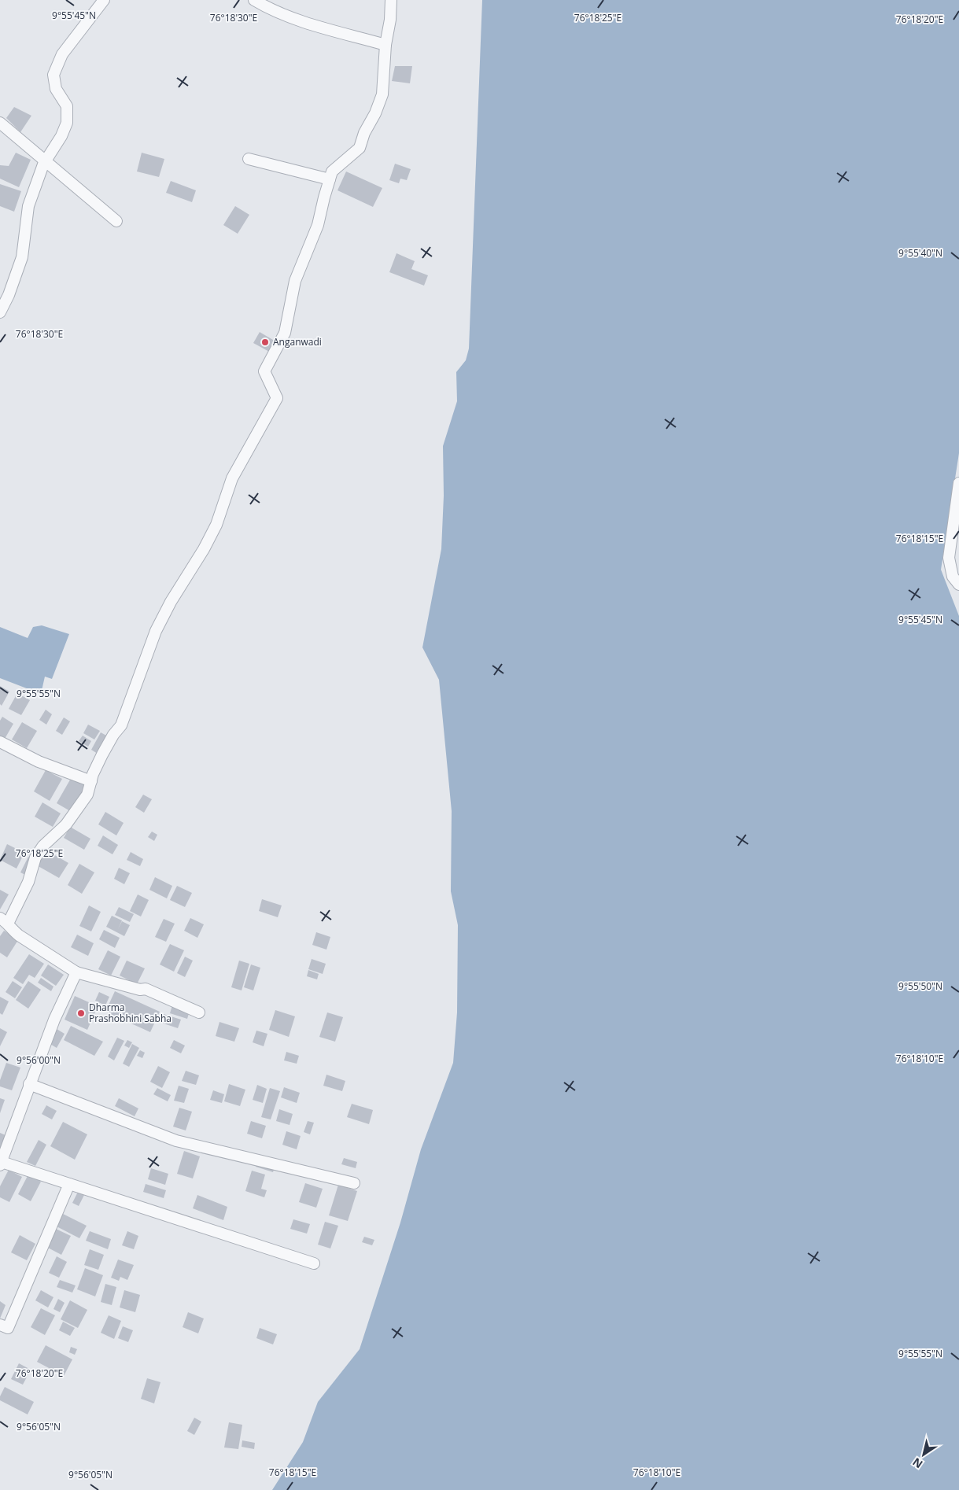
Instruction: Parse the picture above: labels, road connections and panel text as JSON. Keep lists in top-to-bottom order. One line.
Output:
{"places":["Anganwadi","Dharma Prashobhini Sabha"],"north":"bottom left","coordinates":["9°55'45\"N","76°18'30\"E","76°18'25\"E","76°18'20\"E","9°55'40\"N","76°18'15\"E","9°55'55\"N","9°55'50\"N","76°18'10\"E","9°56'00\"N","9°56'05\"N"]}
